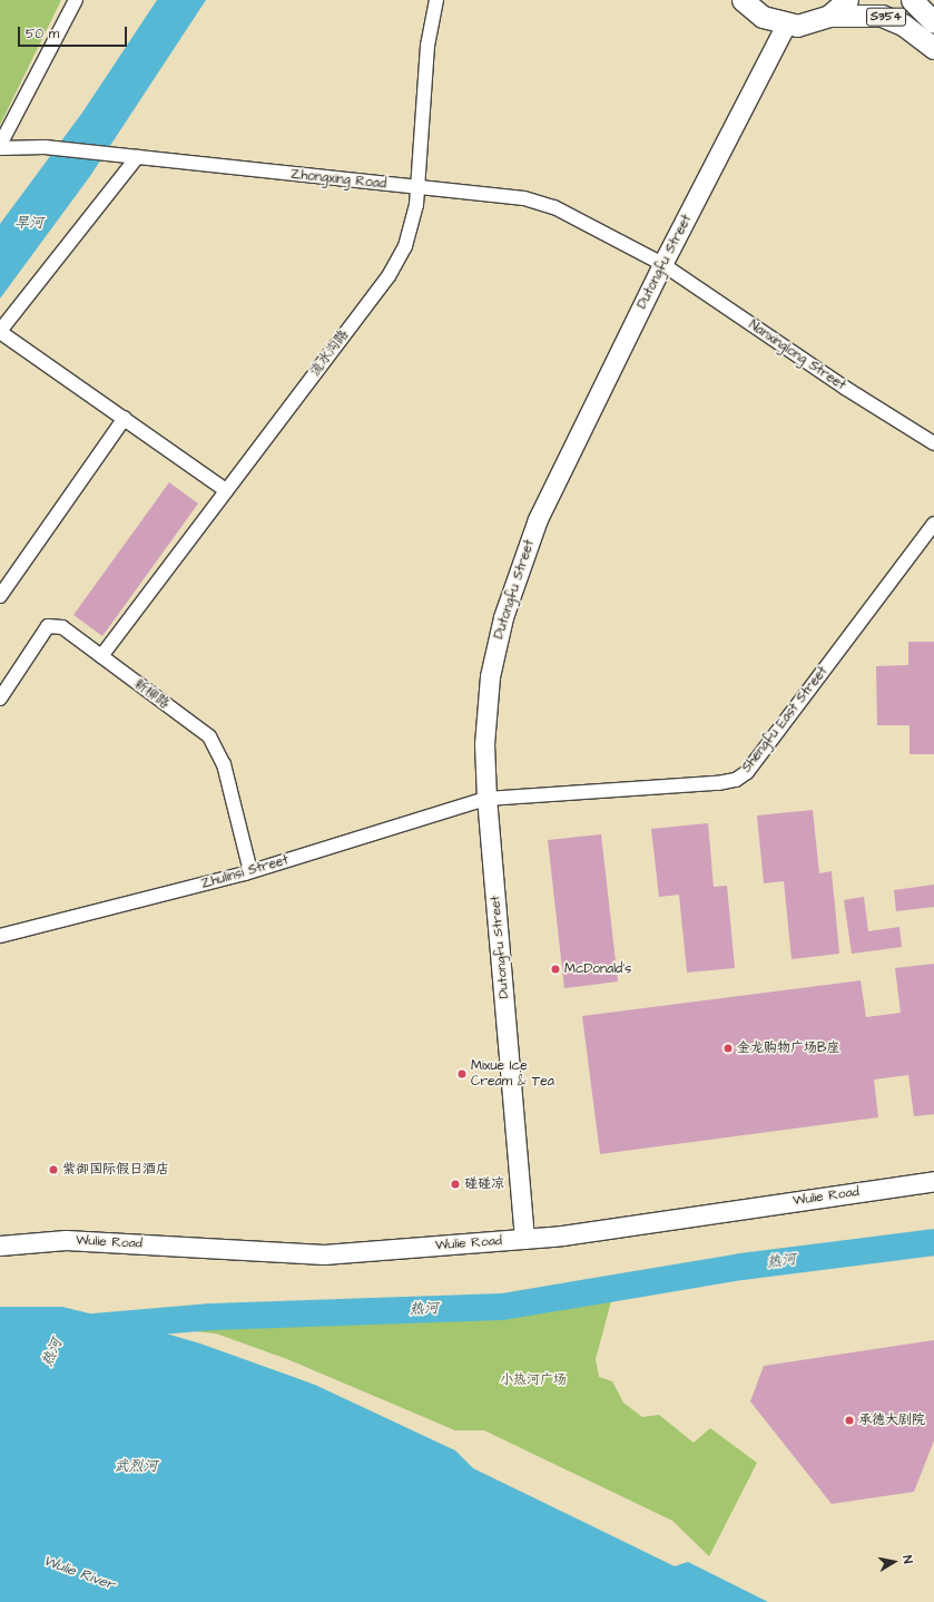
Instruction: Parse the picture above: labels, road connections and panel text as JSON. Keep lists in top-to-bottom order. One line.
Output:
{"streets":{"main road":["S354","Dutongfu Street","Wulie Road"],"street":["Zhongxing Road","流水沟路","Nanxinglong Street","新柳路","Shengfu East Street","Zhulinsi Street"]},"crossings":[["Zhongxing Road","Dutongfu Street"],["Zhongxing Road","流水沟路"],["Zhongxing Road","Nanxinglong Street"],["Dutongfu Street","Nanxinglong Street"],["Dutongfu Street","Shengfu East Street"],["Dutongfu Street","Zhulinsi Street"],["Dutongfu Street","Wulie Road"],["流水沟路","新柳路"],["新柳路","Zhulinsi Street"],["Shengfu East Street","Zhulinsi Street"]],"water":["旱河","热河","武烈河","Wulie River"],"parks":["小热河广场"],"places":["McDonald's","金龙购物广场B座","Mixue Ice Cream & Tea","紫御国际假日酒店","碰碰凉","承德大剧院"],"scale_bar":"50 m","north":"right"}
